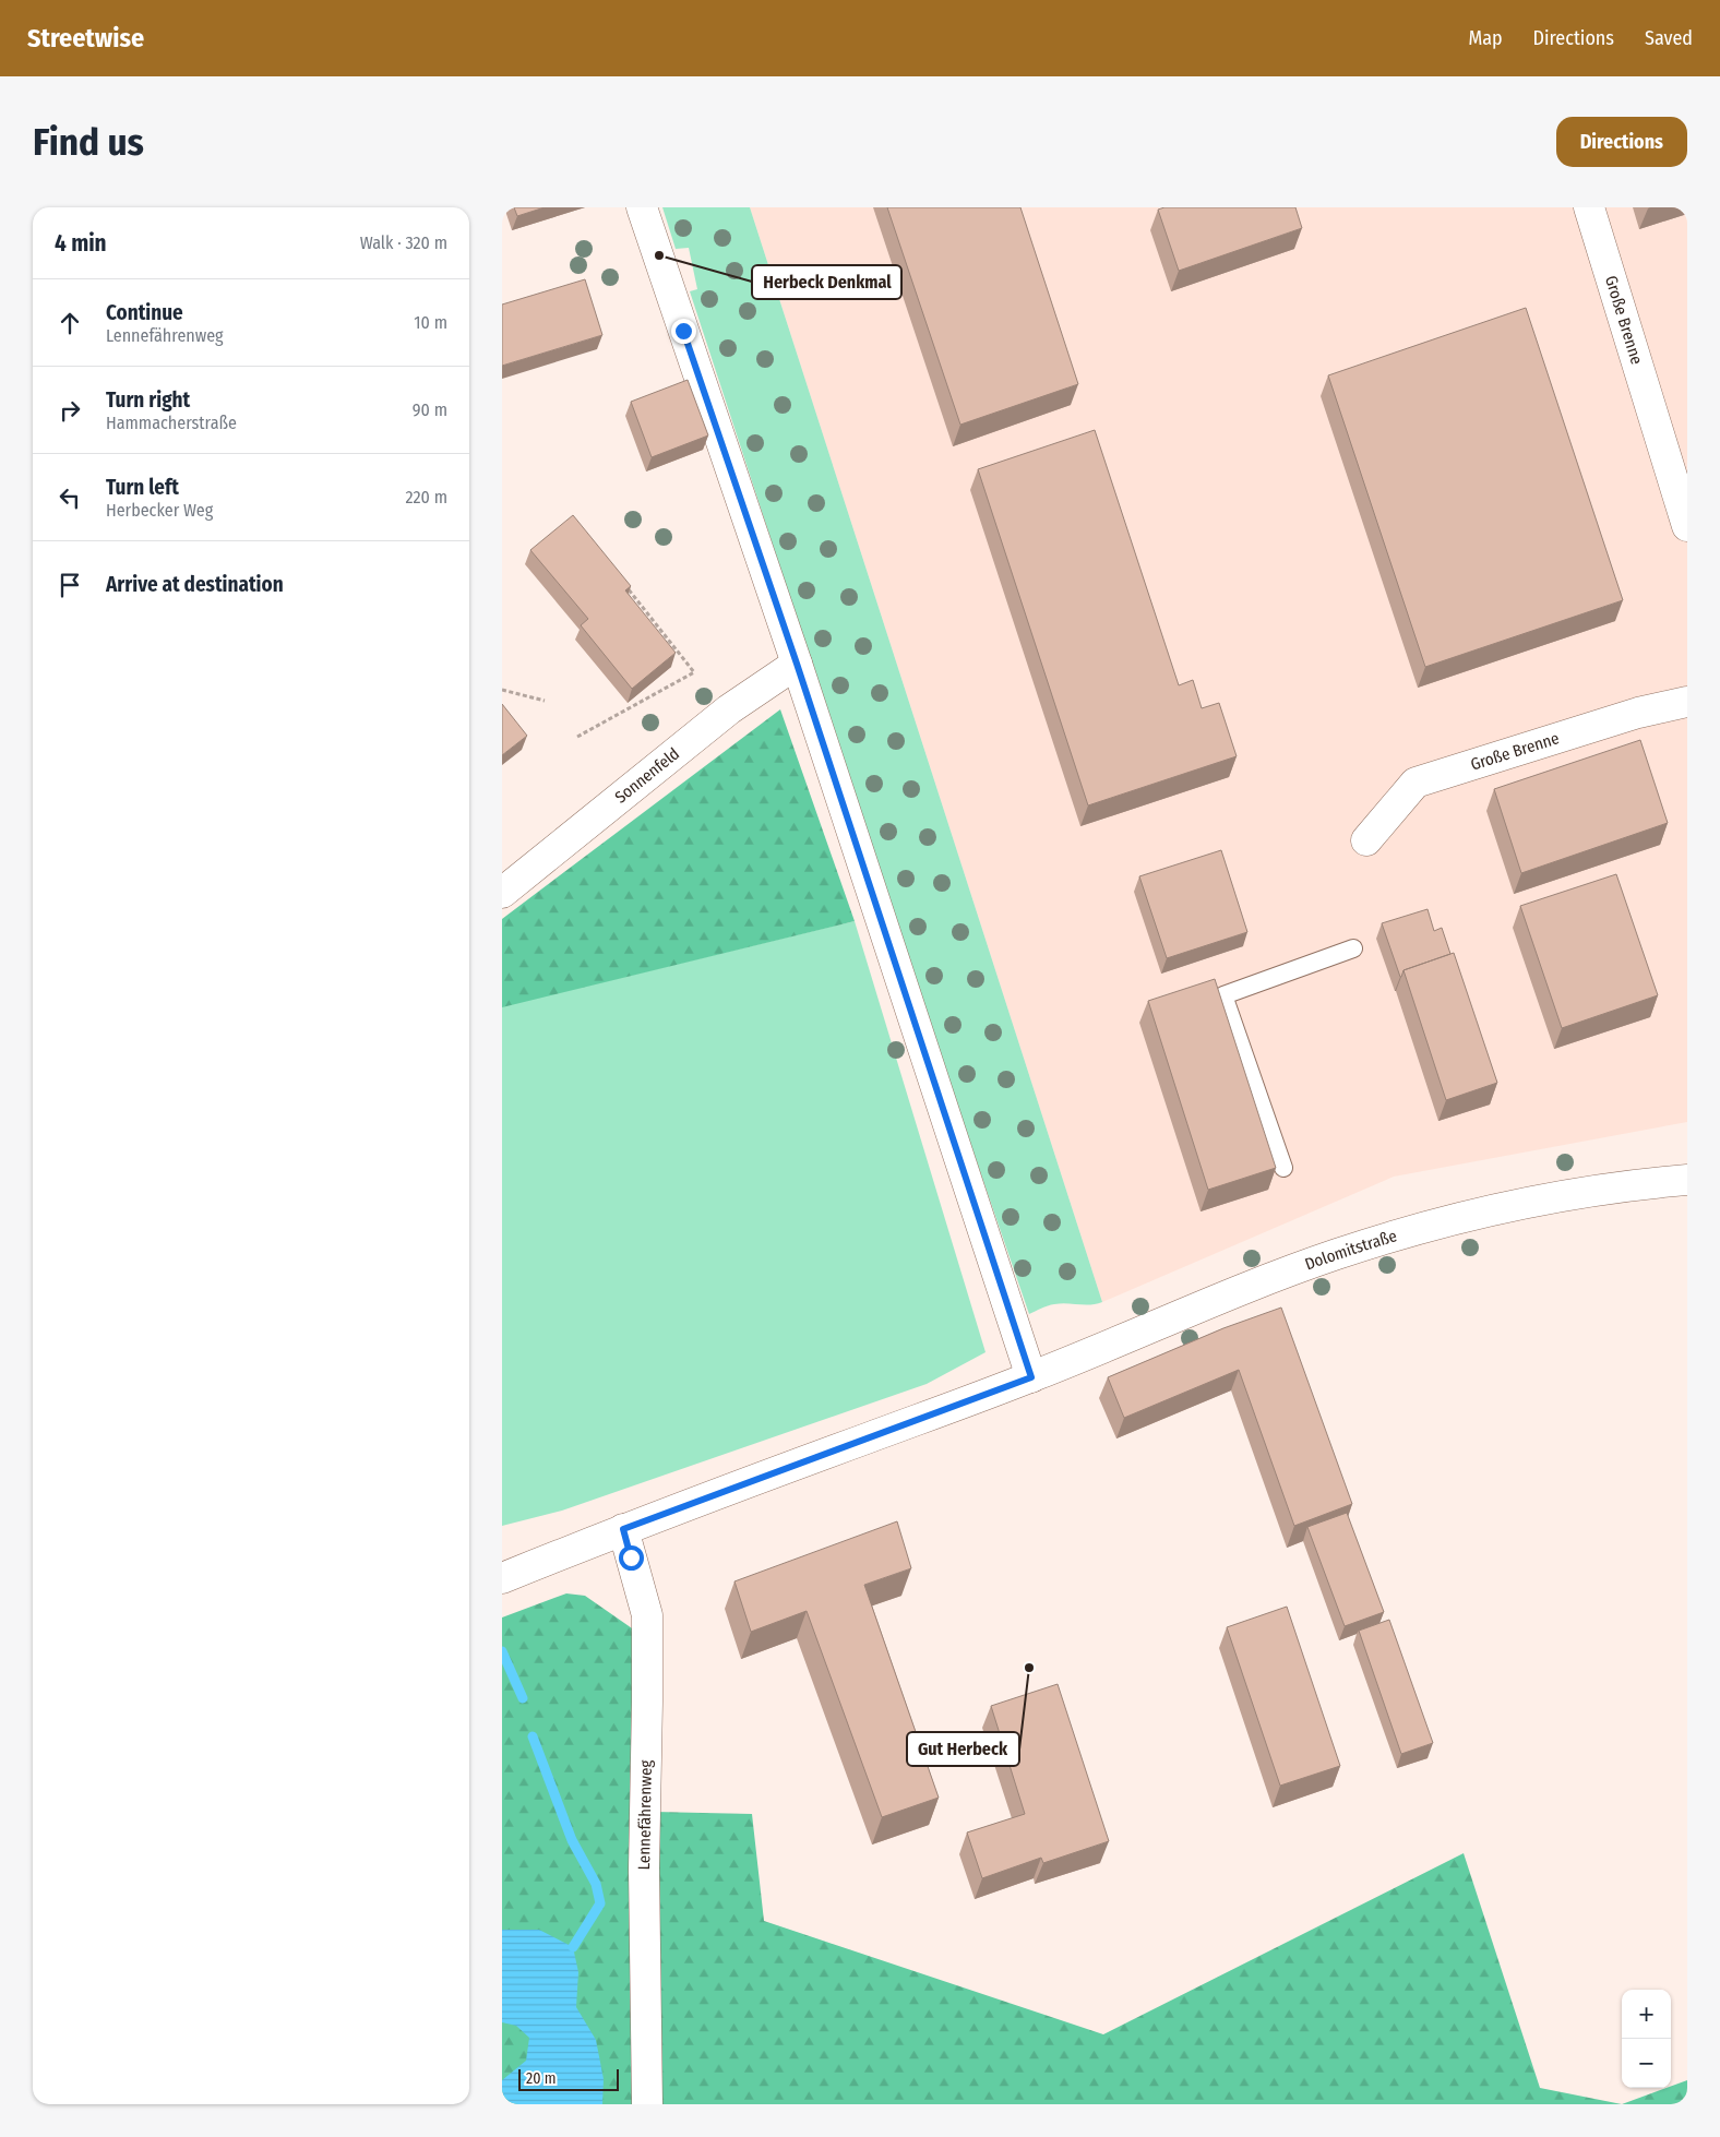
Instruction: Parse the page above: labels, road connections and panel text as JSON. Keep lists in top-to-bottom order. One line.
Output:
{"streets":{"street":["Große Brenne","Sonnenfeld","Dolomitstraße","Lennefährenweg"]},"crossings":[["Dolomitstraße","Lennefährenweg"]],"places":["Herbeck Denkmal","Gut Herbeck"],"scale_bar":"20 m","page":{"header":"Streetwise","nav":["Map","Directions","Saved"],"buttons":"Directions","title":"Find us","heading":["4 min","Walk · 320 m"],"list":[["Continue","Lennefährenweg","10 m"],["Turn right","Hammacherstraße","90 m"],["Turn left","Herbecker Weg","220 m"],"Arrive at destination"],"map_buttons":["+","−"],"scale":"20 m"}}
